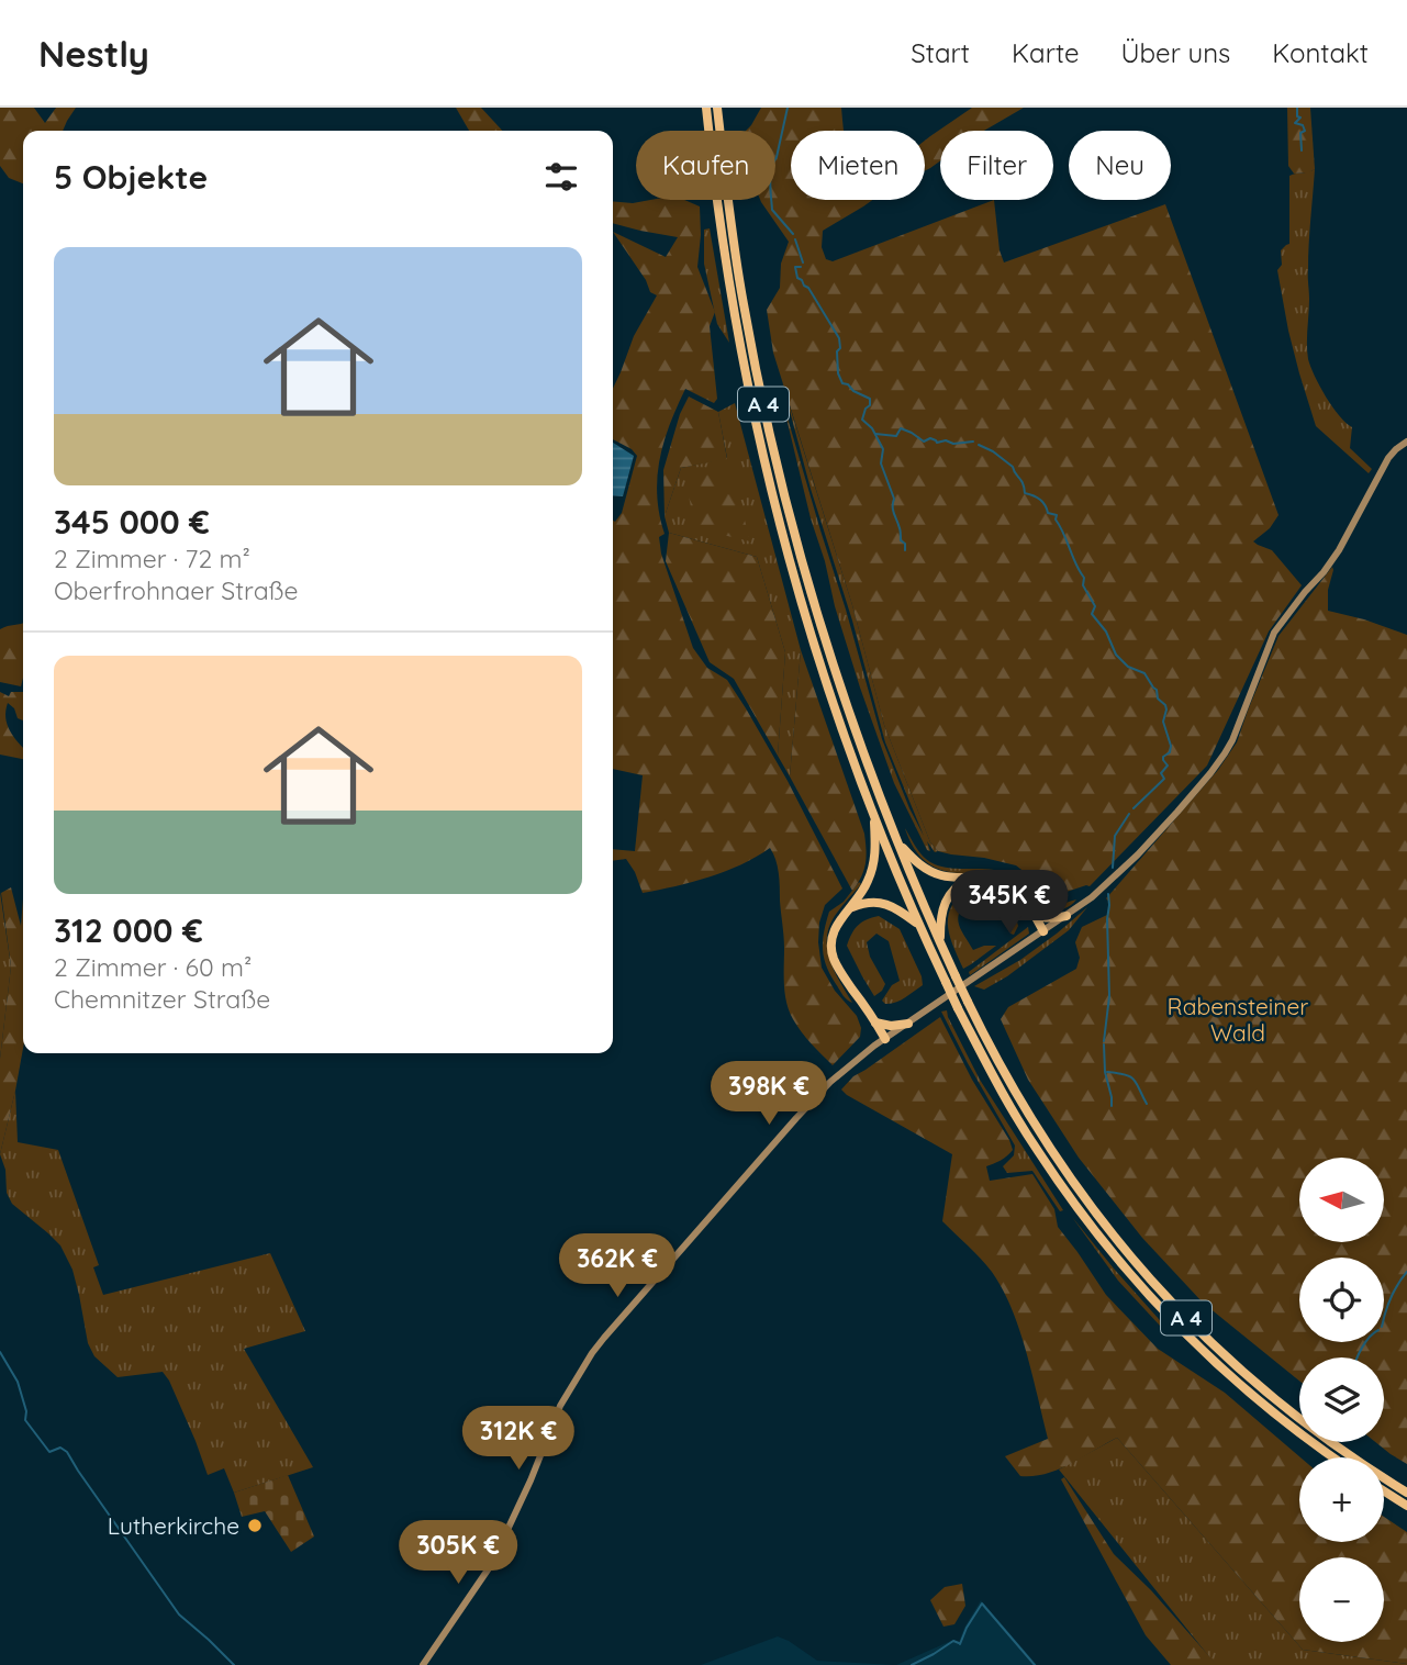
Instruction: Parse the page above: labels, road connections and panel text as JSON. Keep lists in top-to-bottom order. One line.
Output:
{"streets":{"highway":["A 4"]},"parks":["Rabensteiner Wald"],"places":["Lutherkirche"],"north":"left","page":{"header":"Nestly","nav":["Start","Karte","Über uns","Kontakt"],"chip":["Kaufen","Mieten","Filter","Neu"],"heading":"5 Objekte","list":[{"name":"345 000 €","note":"2 Zimmer · 72 m² · Oberfrohnaer Straße"},{"name":"312 000 €","note":"2 Zimmer · 60 m² · Chemnitzer Straße"}],"price":["345K €","398K €","362K €","312K €","305K €"],"map_buttons":["+","−"]}}
